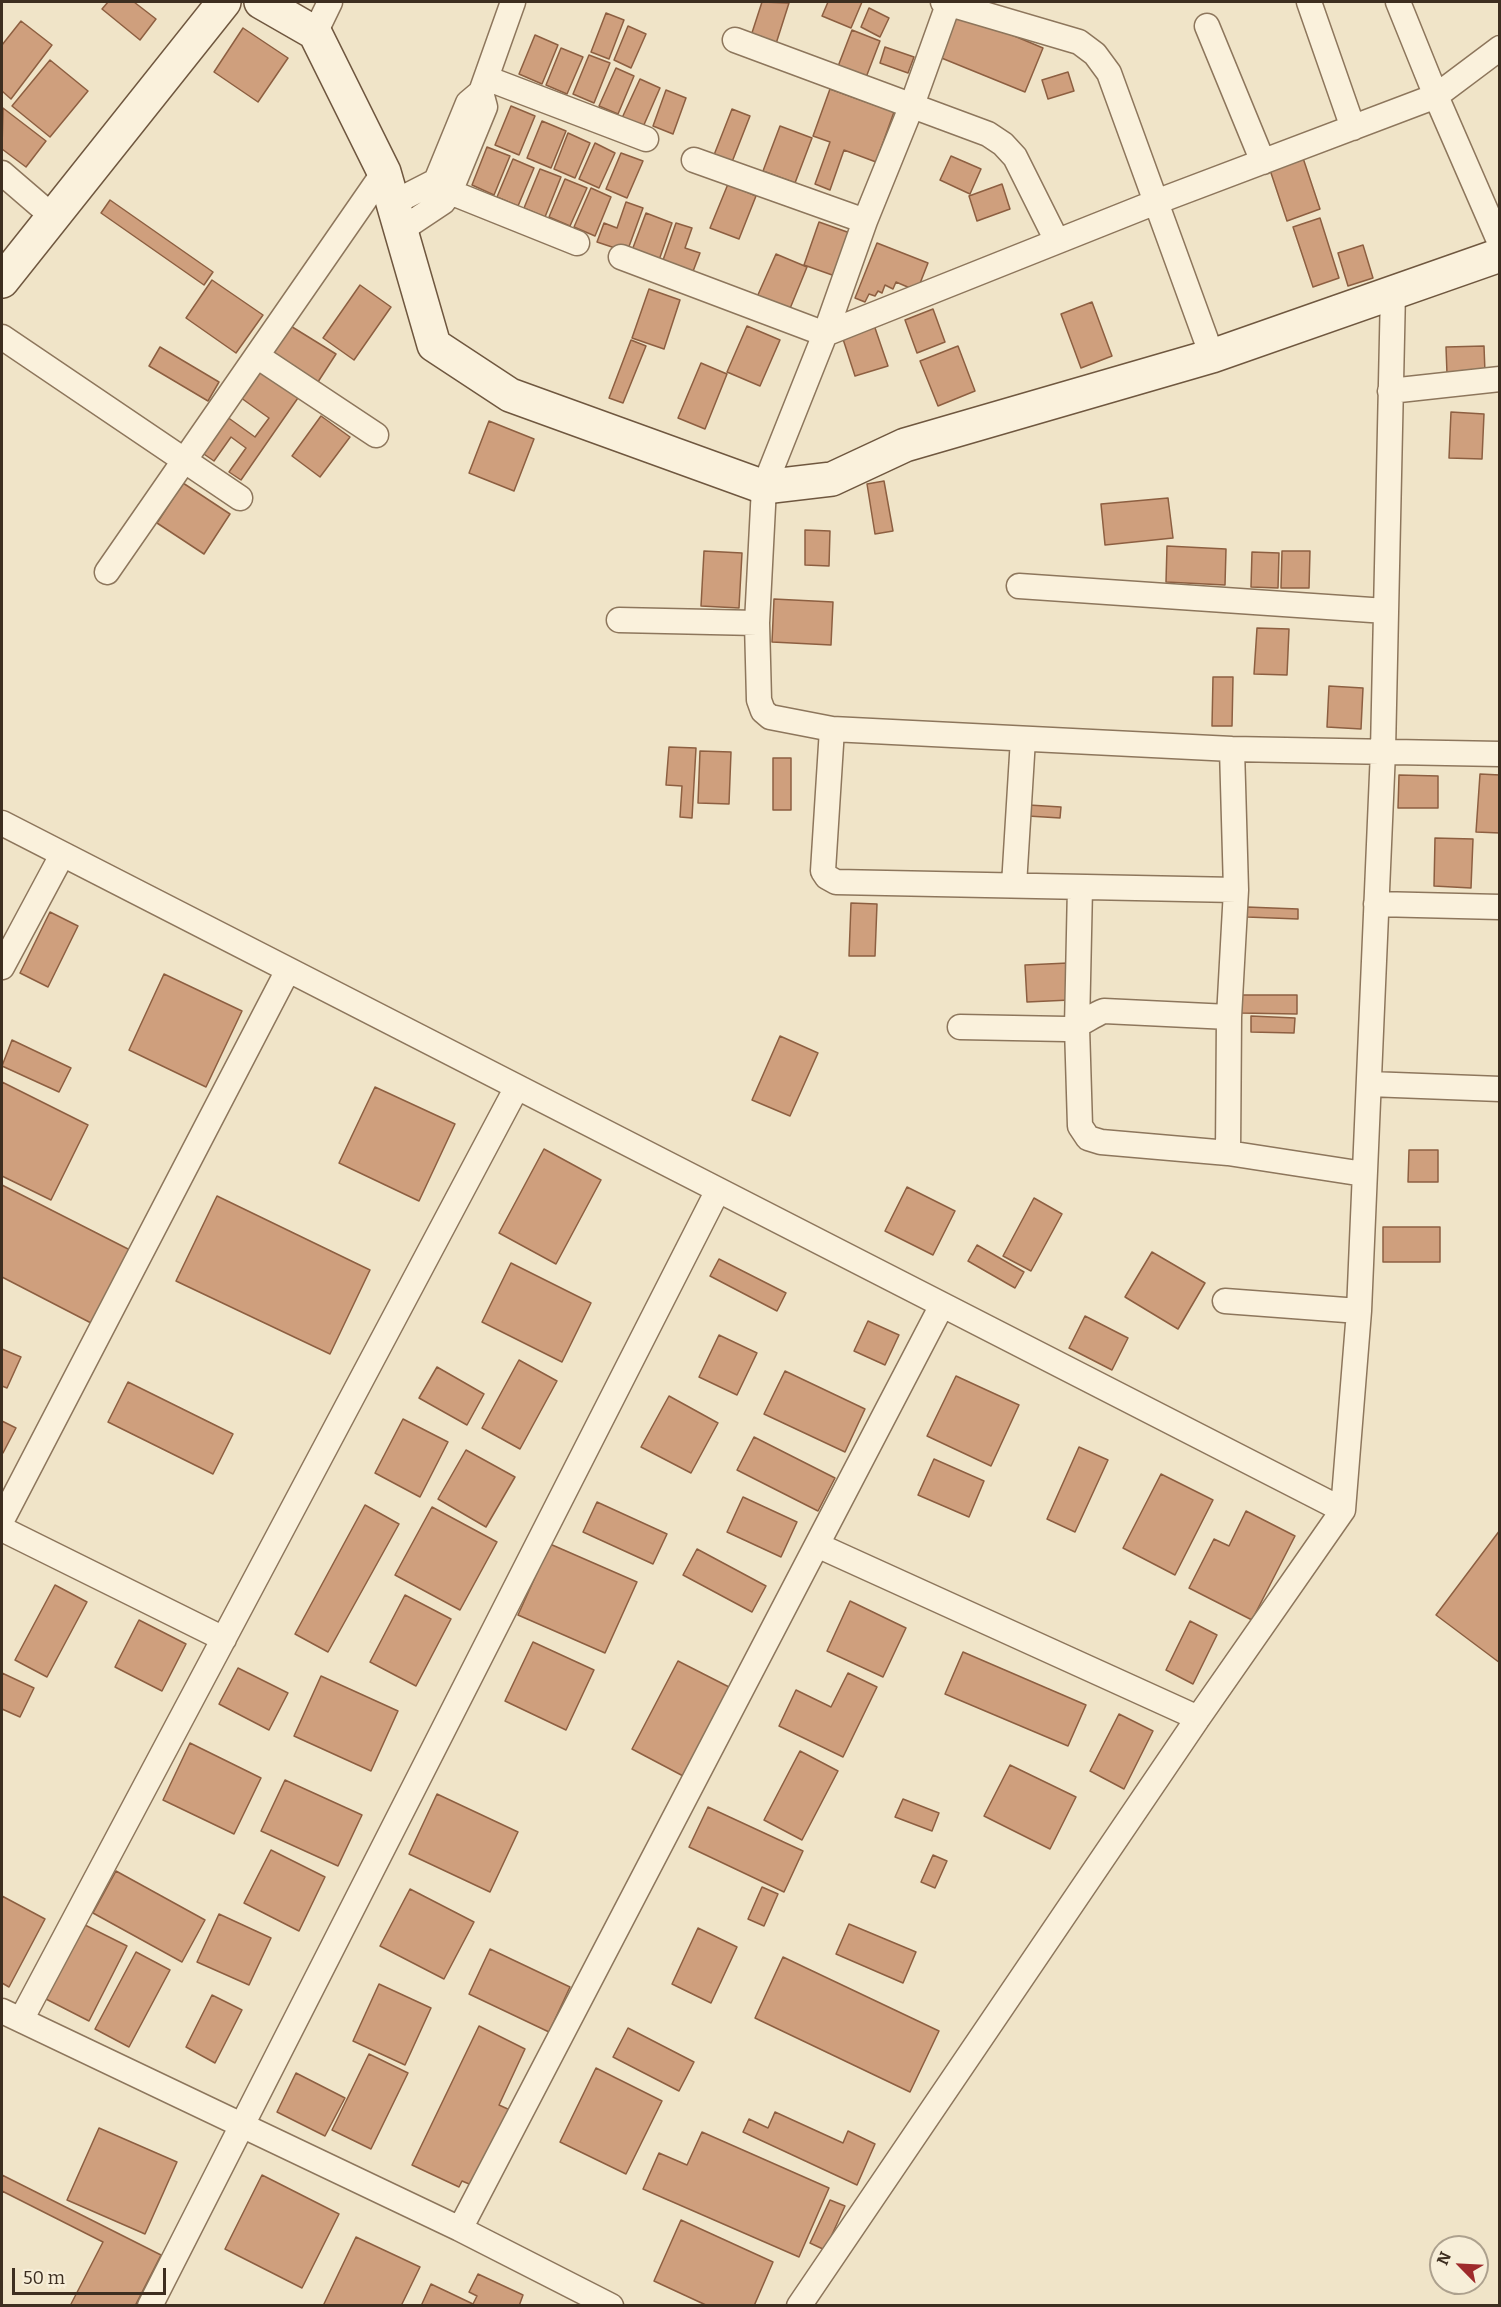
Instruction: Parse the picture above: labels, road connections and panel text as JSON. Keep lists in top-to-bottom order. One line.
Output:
{"scale_bar":"50 m","north":"top left"}
